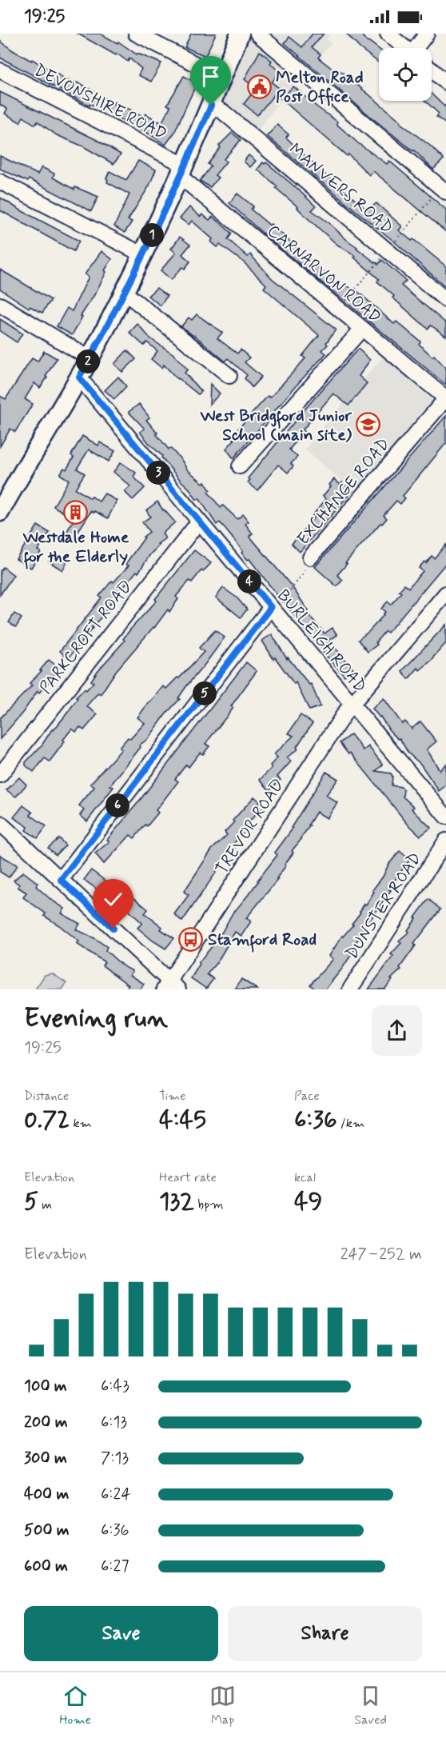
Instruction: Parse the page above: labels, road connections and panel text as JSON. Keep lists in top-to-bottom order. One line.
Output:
{"streets":{"street":["DEVONSHIRE ROAD","MANVERS ROAD","CARNARVON ROAD","EXCHANGE ROAD","PARKCROFT ROAD","BURLEIGH ROAD","TREVOR ROAD","DUNSTER ROAD"]},"crossings":[["DEVONSHIRE ROAD","CARNARVON ROAD"],["CARNARVON ROAD","EXCHANGE ROAD"],["EXCHANGE ROAD","BURLEIGH ROAD"],["PARKCROFT ROAD","BURLEIGH ROAD"],["BURLEIGH ROAD","TREVOR ROAD"]],"places":{"public building":["Melton Road Post Office"],"school or university":["West Bridgford Junior School (main site)"],"building":["Westdale Home for the Elderly"],"bus stop":["Stamford Road"]},"page":{"status":"19:25","pins":["1","2","3","4","5","6"],"heading":["Evening run","19:25"],"stats":[["Distance","0.72 km"],["Time","4:45"],["Pace","6:36 /km"],["Elevation","5 m"],["Heart rate","132 bpm"],["kcal","49"]],"chart":["Elevation","247–252 m"],"list":[{"name":"100 m","note":"6:43"},{"name":"200 m","note":"6:13"},{"name":"300 m","note":"7:13"},{"name":"400 m","note":"6:24"},{"name":"500 m","note":"6:36"},{"name":"600 m","note":"6:27"}],"buttons":["Save","Share"],"tabs":["Home","Map","Saved"]}}
